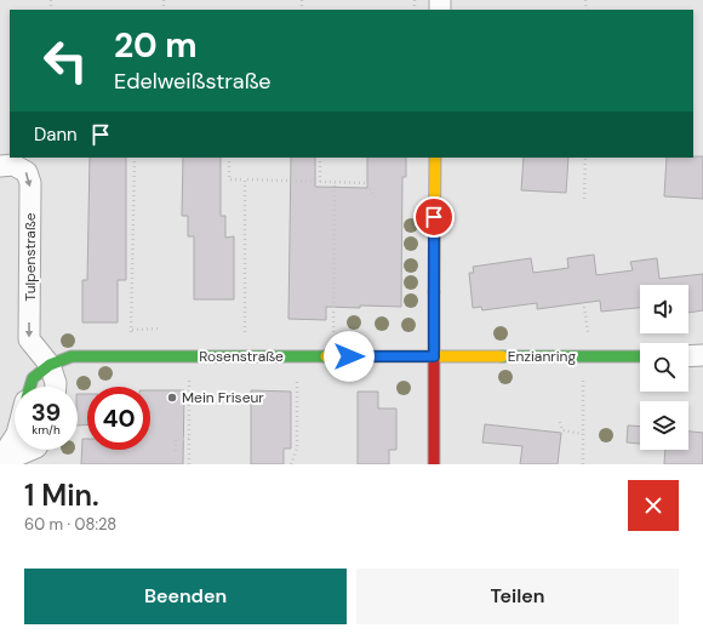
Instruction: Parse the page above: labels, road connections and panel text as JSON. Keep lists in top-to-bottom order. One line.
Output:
{"streets":{"street":["Tulpenstraße","Rosenstraße","Enzianring"]},"crossings":[["Tulpenstraße","Rosenstraße"],["Rosenstraße","Enzianring"]],"one_way":["Tulpenstraße"],"places":["Mein Friseur"],"page":{"turn":["20 m","Edelweißstraße"],"then":"Dann","speed":"39 km/h","limit":"40","heading":["1 Min.","60 m · 08:28"],"buttons":["Beenden","Teilen"]}}
